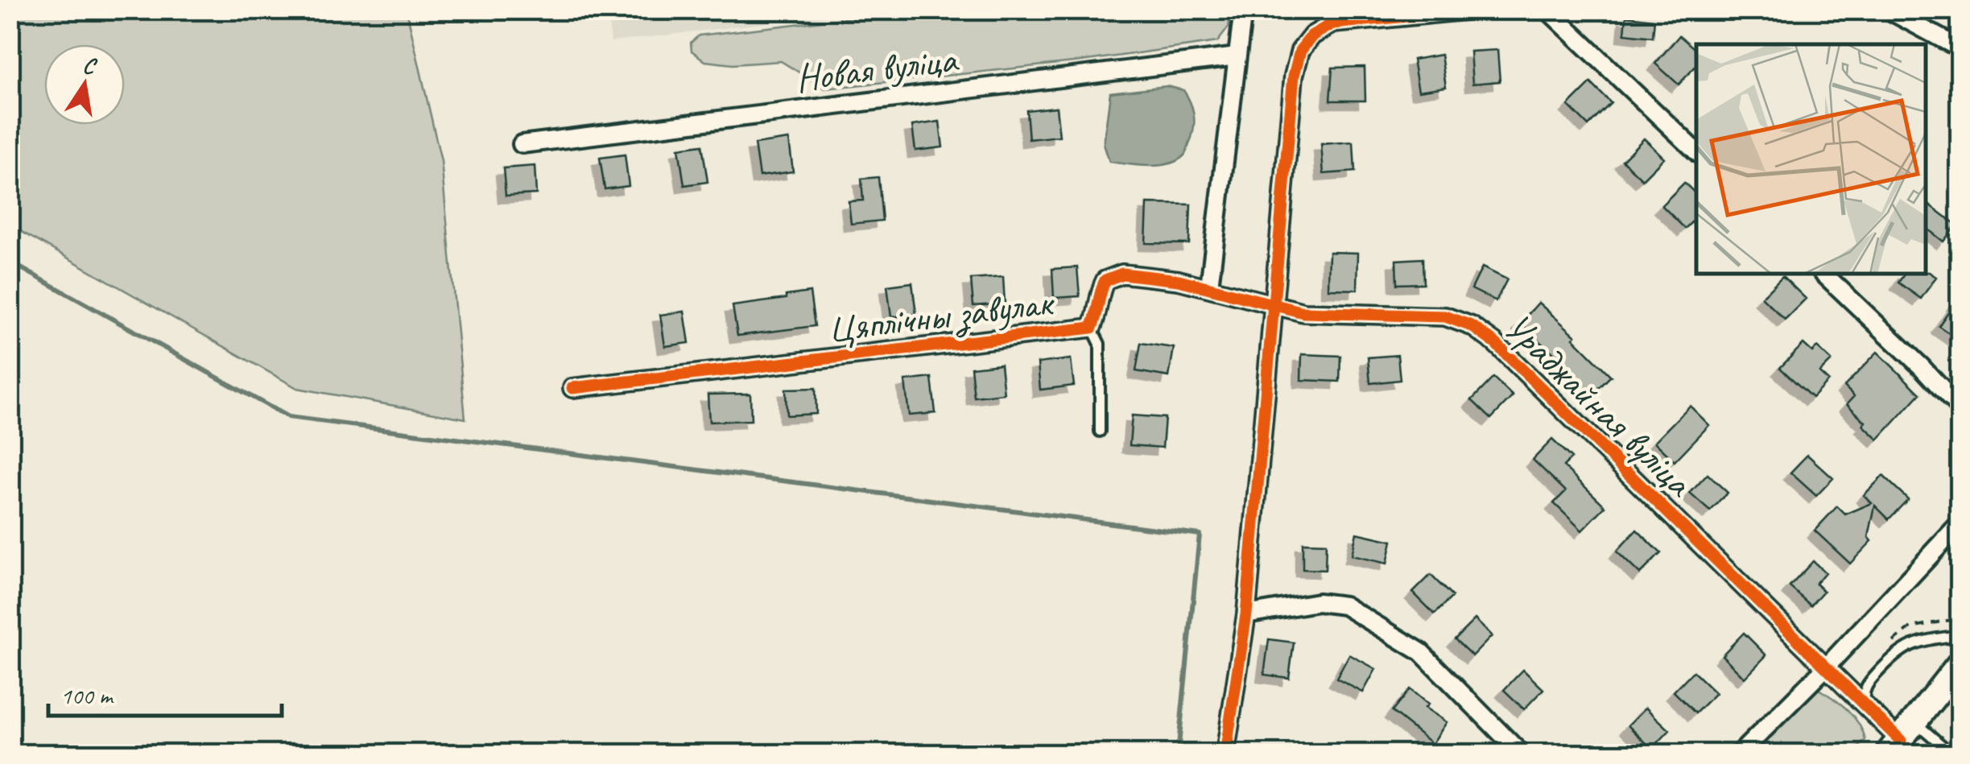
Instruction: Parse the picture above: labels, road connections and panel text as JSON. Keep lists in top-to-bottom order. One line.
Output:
{"streets":{"street":["Новая вуліца","Цяплічны завулак","Ураджайная вуліца"]},"crossings":[["Цяплічны завулак","Ураджайная вуліца"]],"scale_bar":"100 m","north":"top"}
